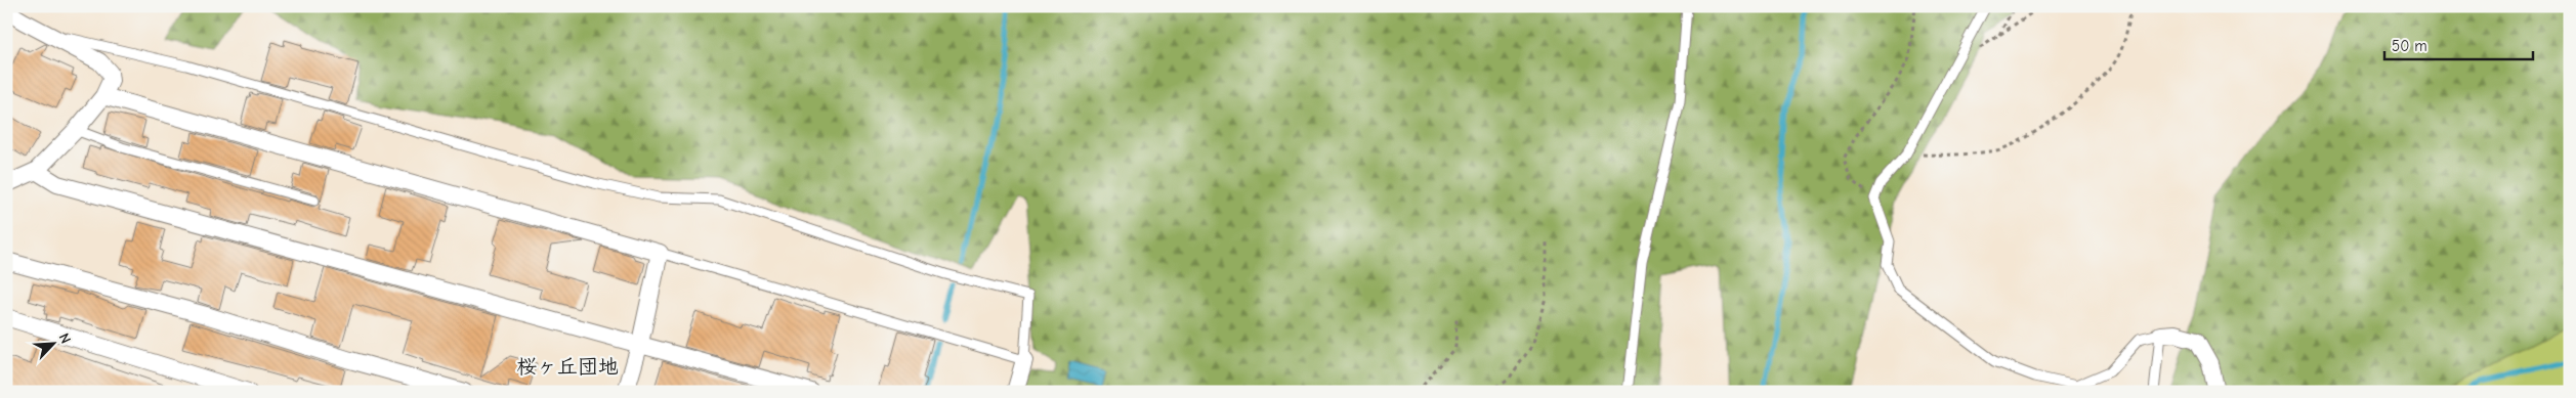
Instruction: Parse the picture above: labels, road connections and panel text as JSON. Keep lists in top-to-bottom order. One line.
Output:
{"districts":["桜ヶ丘団地"],"scale_bar":"50 m","north":"top right"}
